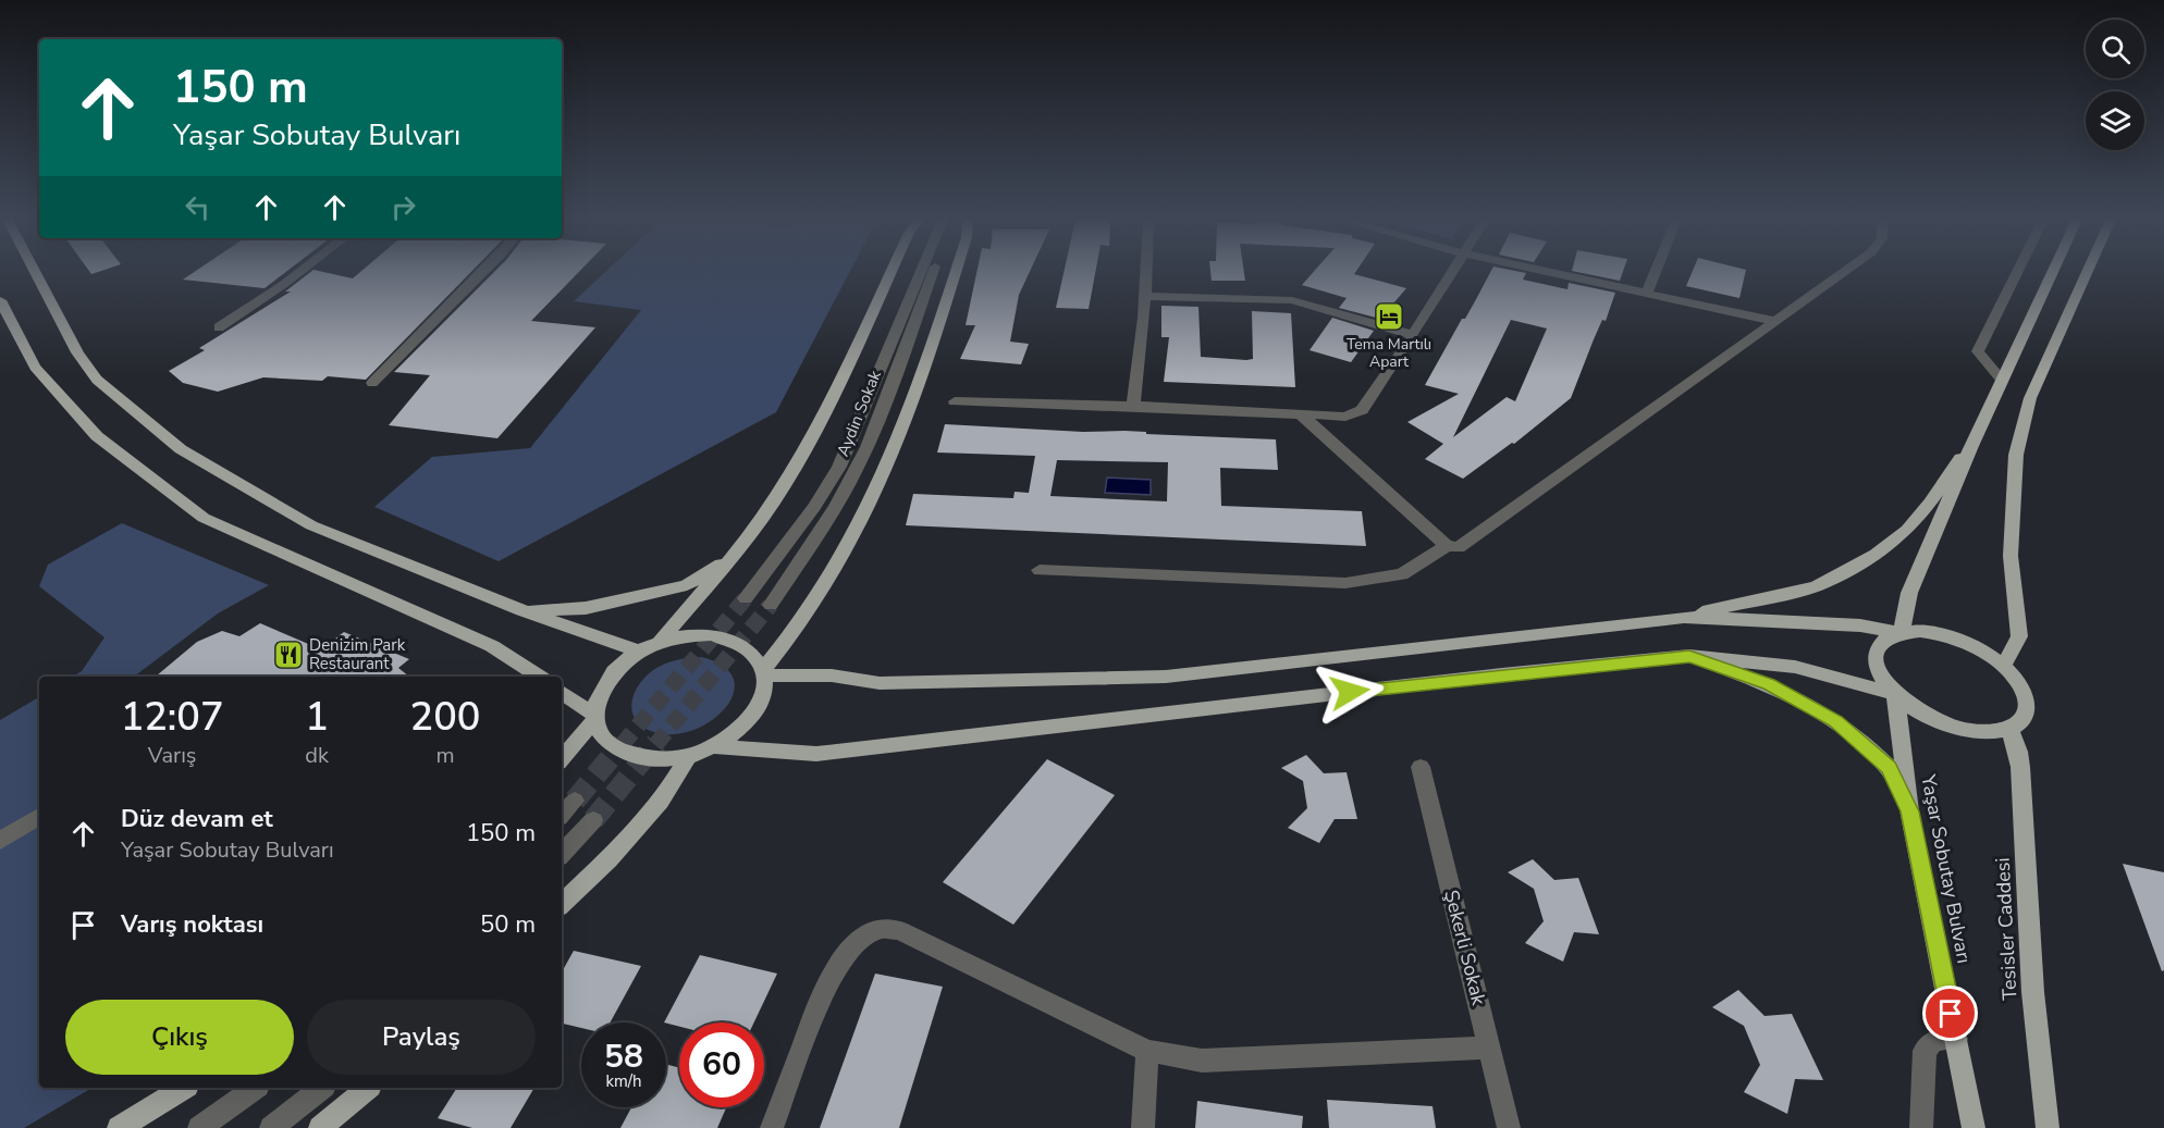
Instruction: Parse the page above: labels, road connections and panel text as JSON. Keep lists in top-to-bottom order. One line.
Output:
{"streets":{"main road":["Yaşar Sobutay Bulvarı","Tesisler Caddesi"],"street":["Aydin Sokak","Şekerli Sokak"]},"places":{"hotel":["Tema Martılı Apart"],"restaurant":["Denizim Park Restaurant"]},"page":{"turn":["150 m","Yaşar Sobutay Bulvarı"],"eta":["12:07","Varış","1","dk","200","m"],"list":[{"name":"Düz devam et","note":"Yaşar Sobutay Bulvarı","value":"150 m"},{"name":"Varış noktası","value":"50 m"}],"buttons":["Çıkış","Paylaş"],"speed":"58 km/h","limit":"60"}}
